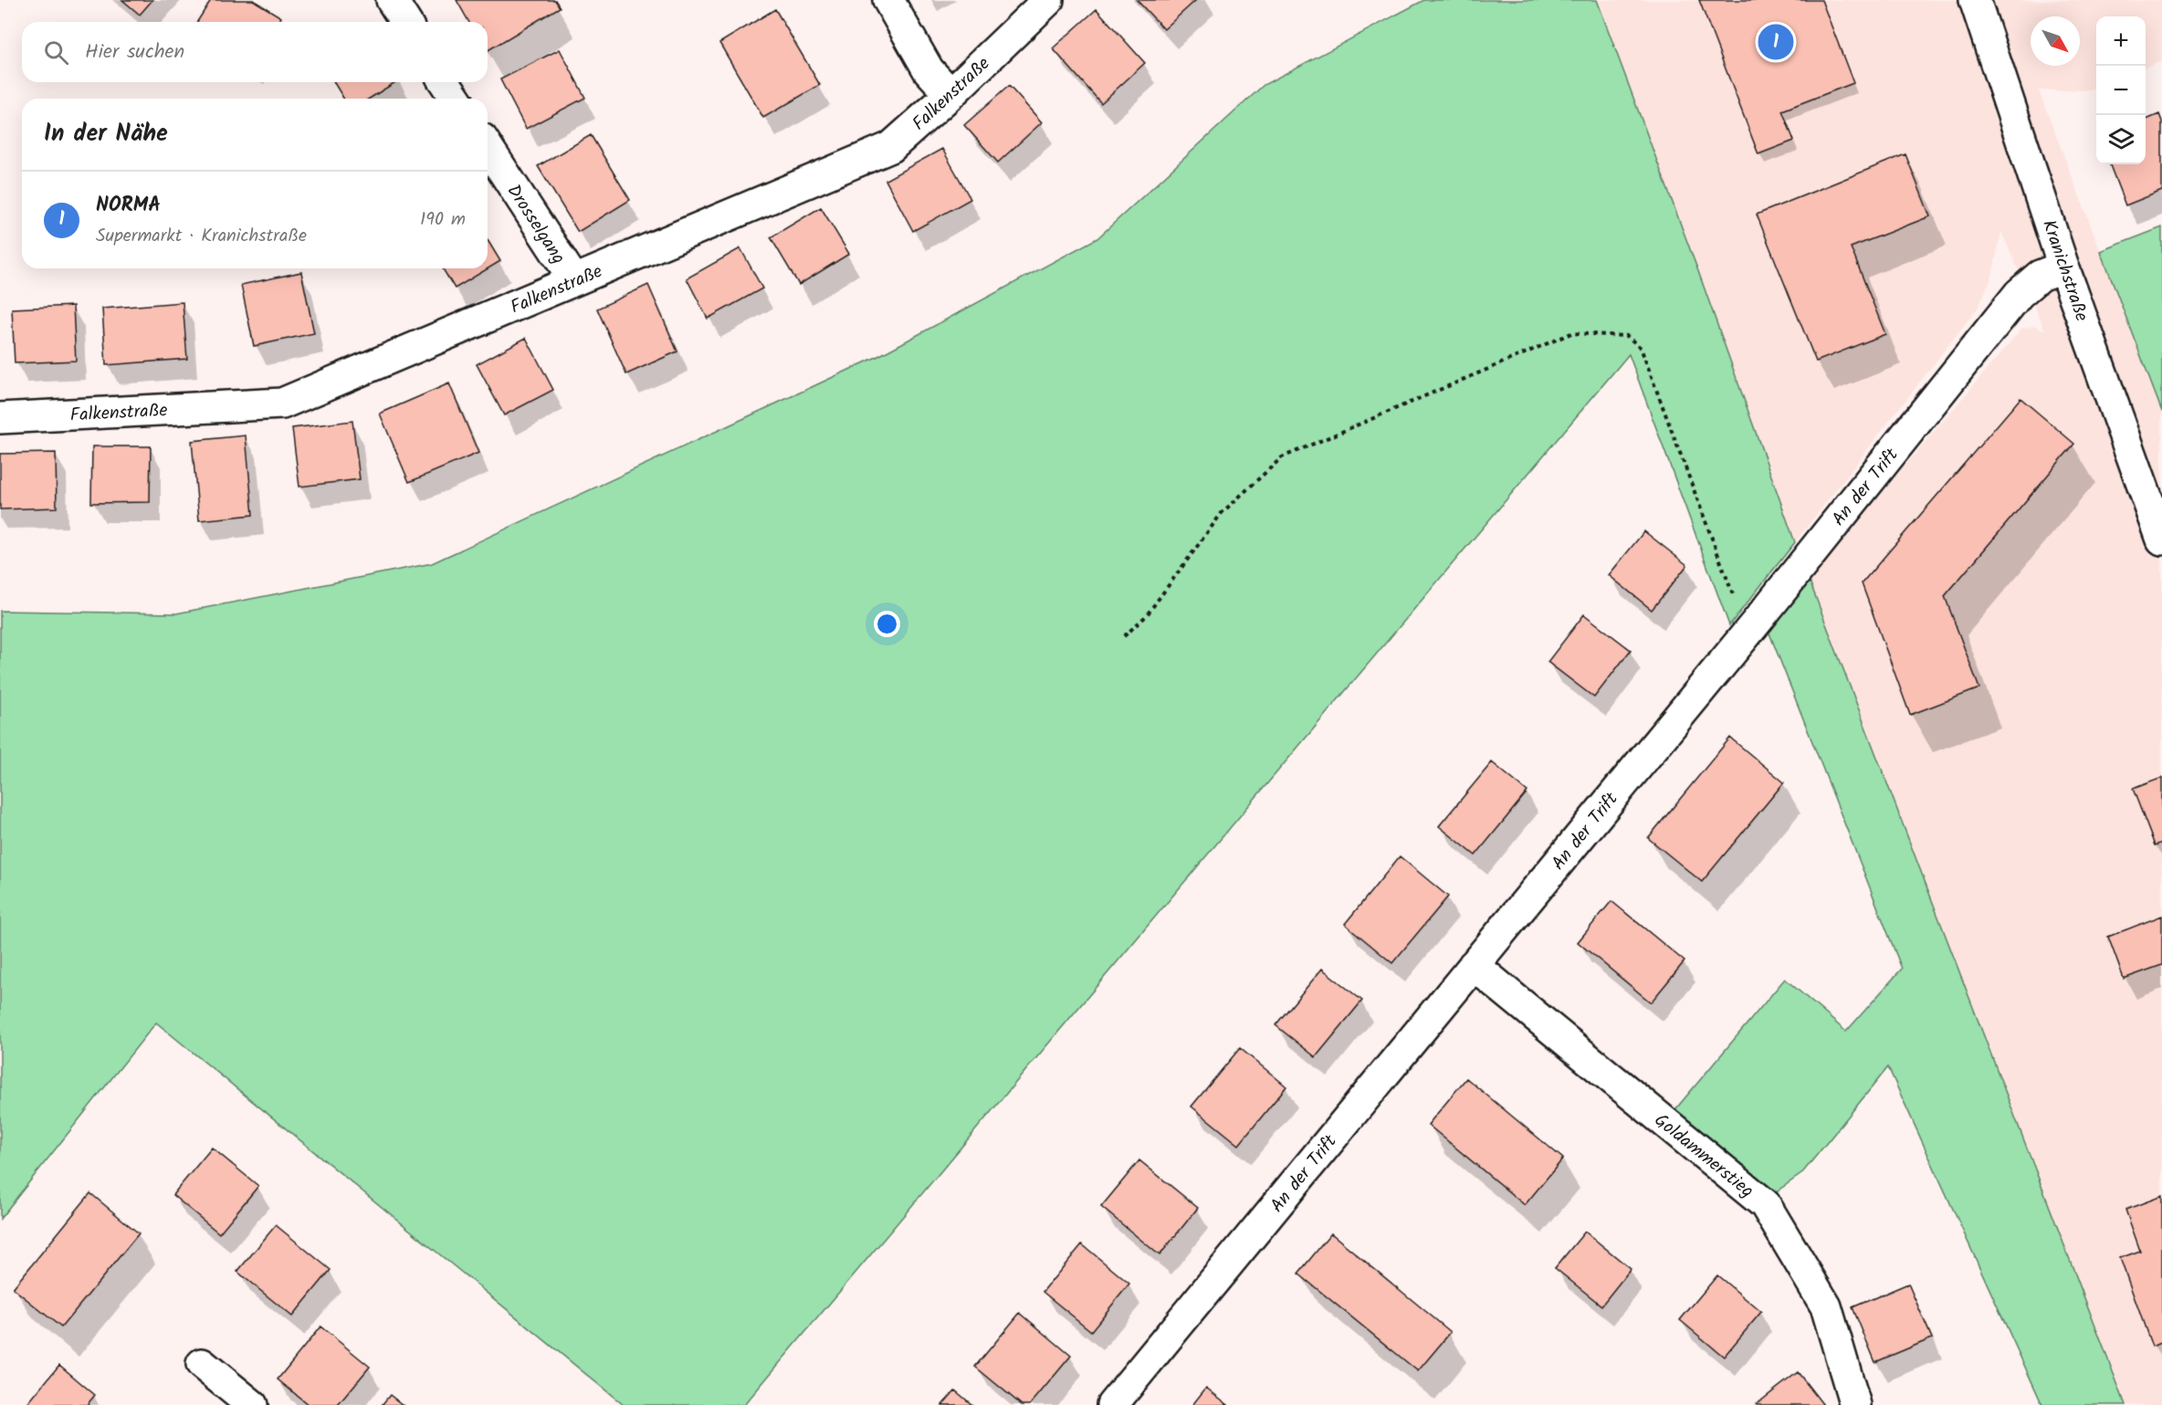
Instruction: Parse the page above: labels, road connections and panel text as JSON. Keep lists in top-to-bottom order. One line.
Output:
{"streets":{"street":["Falkenstraße","Drosselgang","Kranichstraße","An der Trift","Goldammerstieg"]},"crossings":[["Falkenstraße","Drosselgang"],["Kranichstraße","An der Trift"],["An der Trift","Goldammerstieg"]],"north":"bottom right","page":{"map_buttons":["+","−"],"pins":"1","search":"Hier suchen","heading":"In der Nähe","list":[{"mark":"1","name":"NORMA","note":"Supermarkt · Kranichstraße","value":"190 m"}]}}
